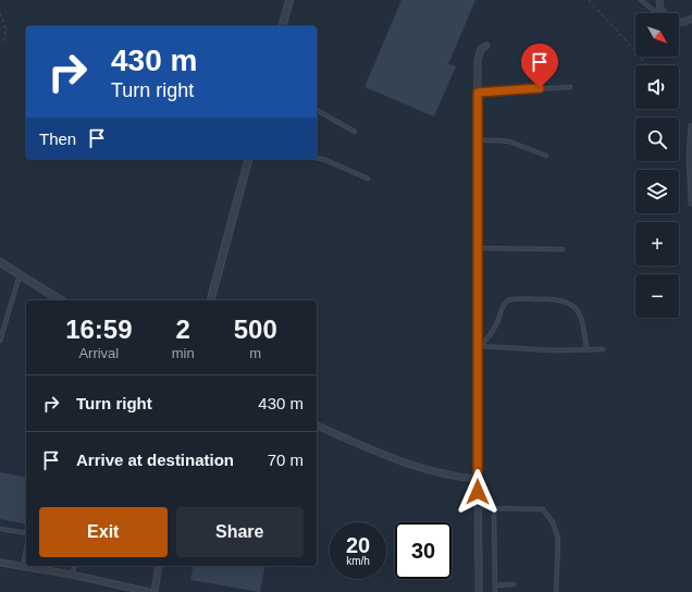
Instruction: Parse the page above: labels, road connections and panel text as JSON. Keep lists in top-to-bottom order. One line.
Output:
{"north":"bottom right","page":{"map_buttons":["+","−"],"turn":["430 m","Turn right"],"then":"Then","eta":["16:59","Arrival","2","min","500","m"],"list":[{"name":"Turn right","value":"430 m"},{"name":"Arrive at destination","value":"70 m"}],"buttons":["Exit","Share"],"speed":"20 km/h","limit":"30"}}
